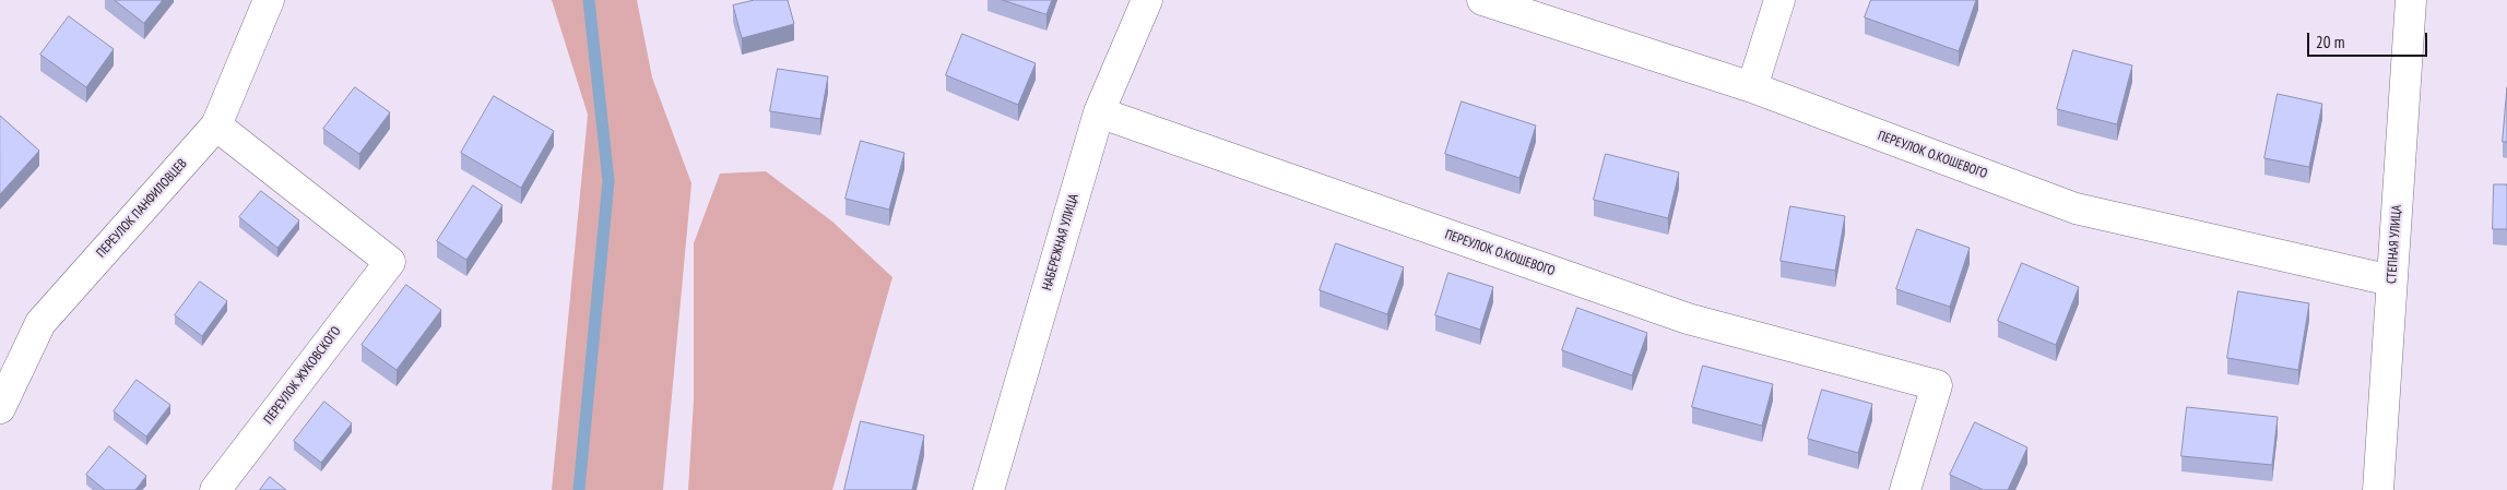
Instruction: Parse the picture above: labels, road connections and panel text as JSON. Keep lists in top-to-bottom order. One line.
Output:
{"streets":{"street":["ПЕРЕУЛОК О.КОШЕВОГО","ПЕРЕУЛОК ПАНФИЛОВЦЕВ","НАБЕРЕЖНАЯ УЛИЦА","СТЕПНАЯ УЛИЦА","ПЕРЕУЛОК ЖУКОВСКОГО"]},"crossings":[["ПЕРЕУЛОК О.КОШЕВОГО","НАБЕРЕЖНАЯ УЛИЦА"],["ПЕРЕУЛОК О.КОШЕВОГО","СТЕПНАЯ УЛИЦА"],["ПЕРЕУЛОК ПАНФИЛОВЦЕВ","ПЕРЕУЛОК ЖУКОВСКОГО"]],"scale_bar":"20 m"}
